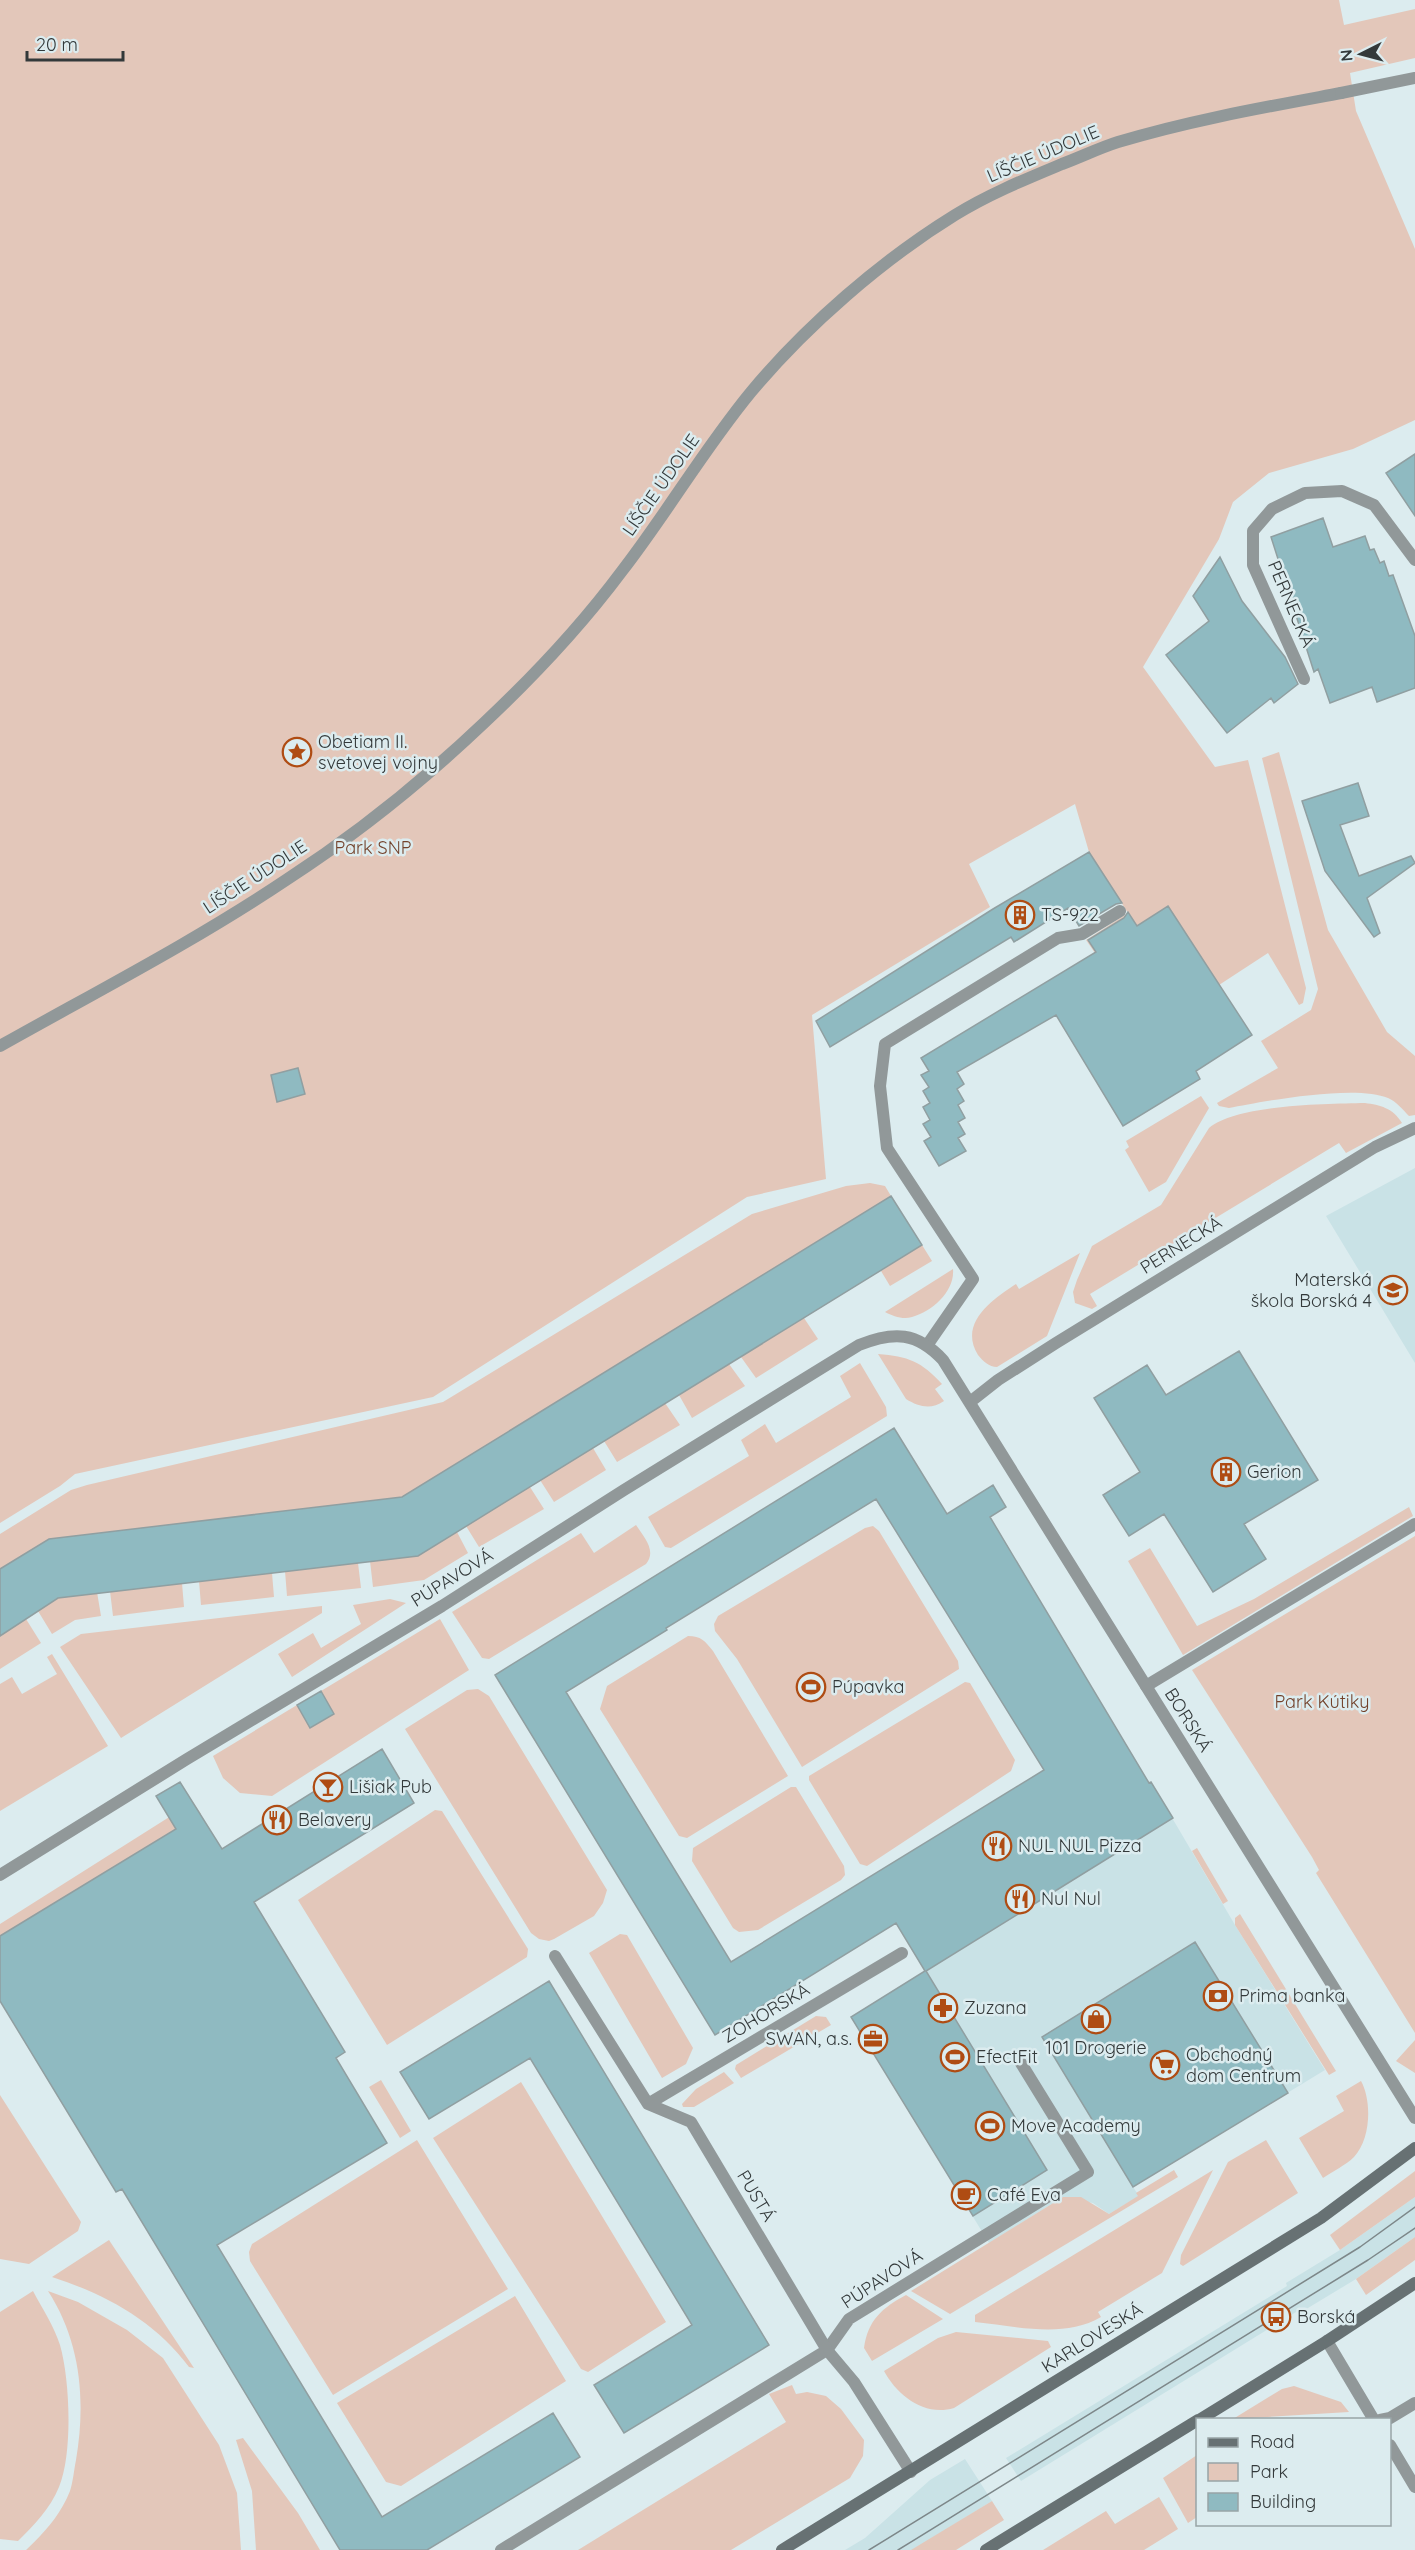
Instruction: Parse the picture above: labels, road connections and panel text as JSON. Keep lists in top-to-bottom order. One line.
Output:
{"streets":{"main road":["KARLOVESKÁ"],"street":["LÍŠČIE ÚDOLIE","PERNECKÁ","PÚPAVOVÁ","BORSKÁ","ZOHORSKÁ","PUSTÁ"]},"crossings":[["PERNECKÁ","BORSKÁ"],["PÚPAVOVÁ","BORSKÁ"],["PÚPAVOVÁ","PUSTÁ"],["ZOHORSKÁ","PUSTÁ"],["PUSTÁ","KARLOVESKÁ"]],"parks":["Park SNP","Park Kútiky"],"places":{"place":["Obetiam II. svetovej vojny"],"building":["TS-922","Gerion"],"school or university":["Materská škola Borská 4"],"sports":["Púpavka","EfectFit","Move Academy"],"bar":["Lišiak Pub"],"restaurant":["Belavery","NUL NUL Pizza","Nul Nul"],"bank":["Prima banka"],"pharmacy":["Zuzana"],"shop":["101 Drogerie"],"office":["SWAN, a.s."],"supermarket":["Obchodný dom Centrum"],"cafe":["Café Eva"],"bus stop":["Borská"]},"legend":["Road","Park","Building"],"scale_bar":"20 m","north":"left"}
